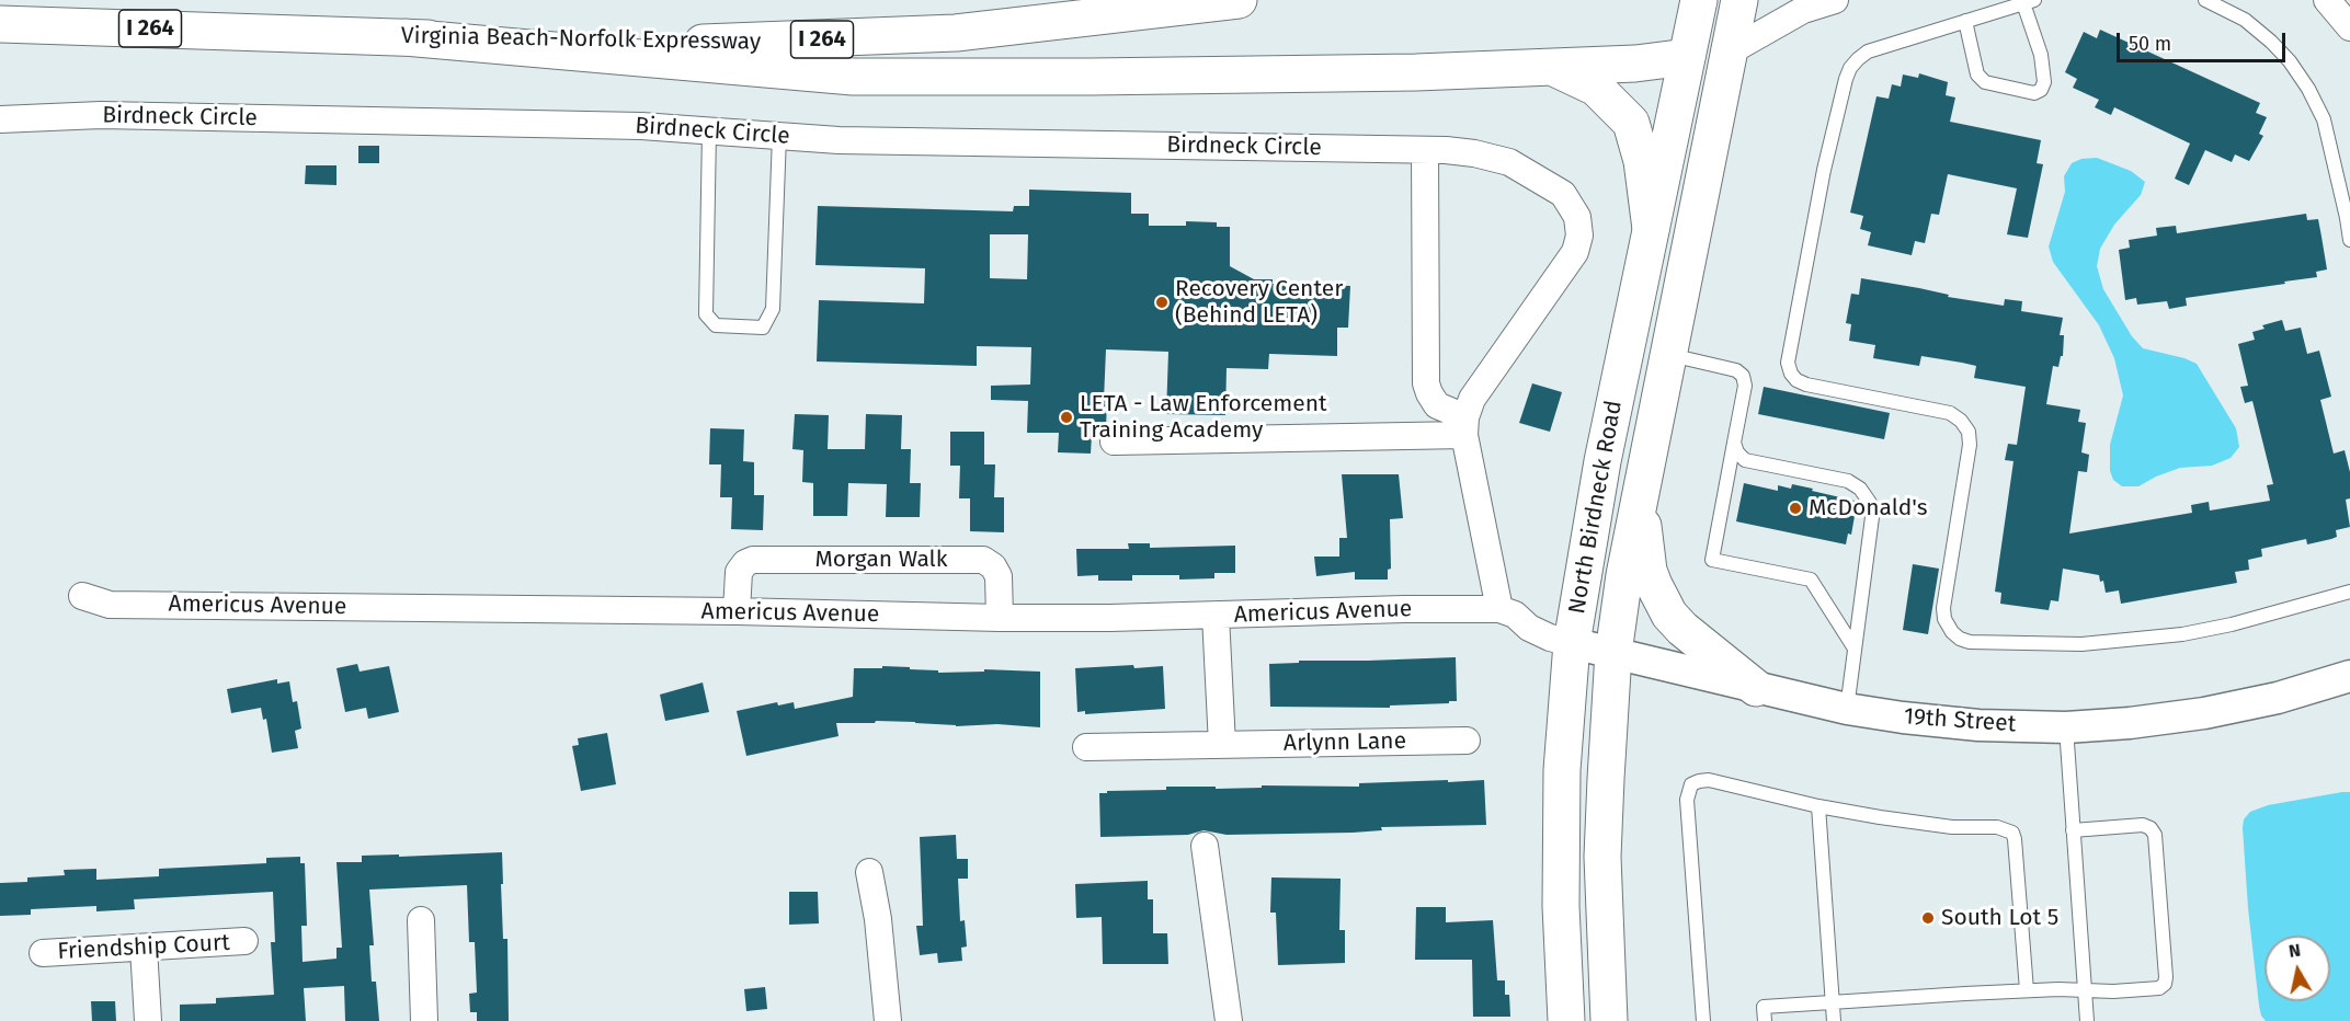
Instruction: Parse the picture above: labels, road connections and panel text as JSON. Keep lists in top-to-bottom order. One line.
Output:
{"streets":{"main road":["I 264","Virginia Beach-Norfolk Expressway","North Birdneck Road"],"street":["Birdneck Circle","Morgan Walk","Americus Avenue","19th Street","Arlynn Lane","Friendship Court"]},"crossings":[["North Birdneck Road","19th Street"],["Morgan Walk","Americus Avenue"]],"places":["Recovery Center (Behind LETA)","LETA - Law Enforcement Training Academy","McDonald's","South Lot 5"],"scale_bar":"50 m","north":"top"}
